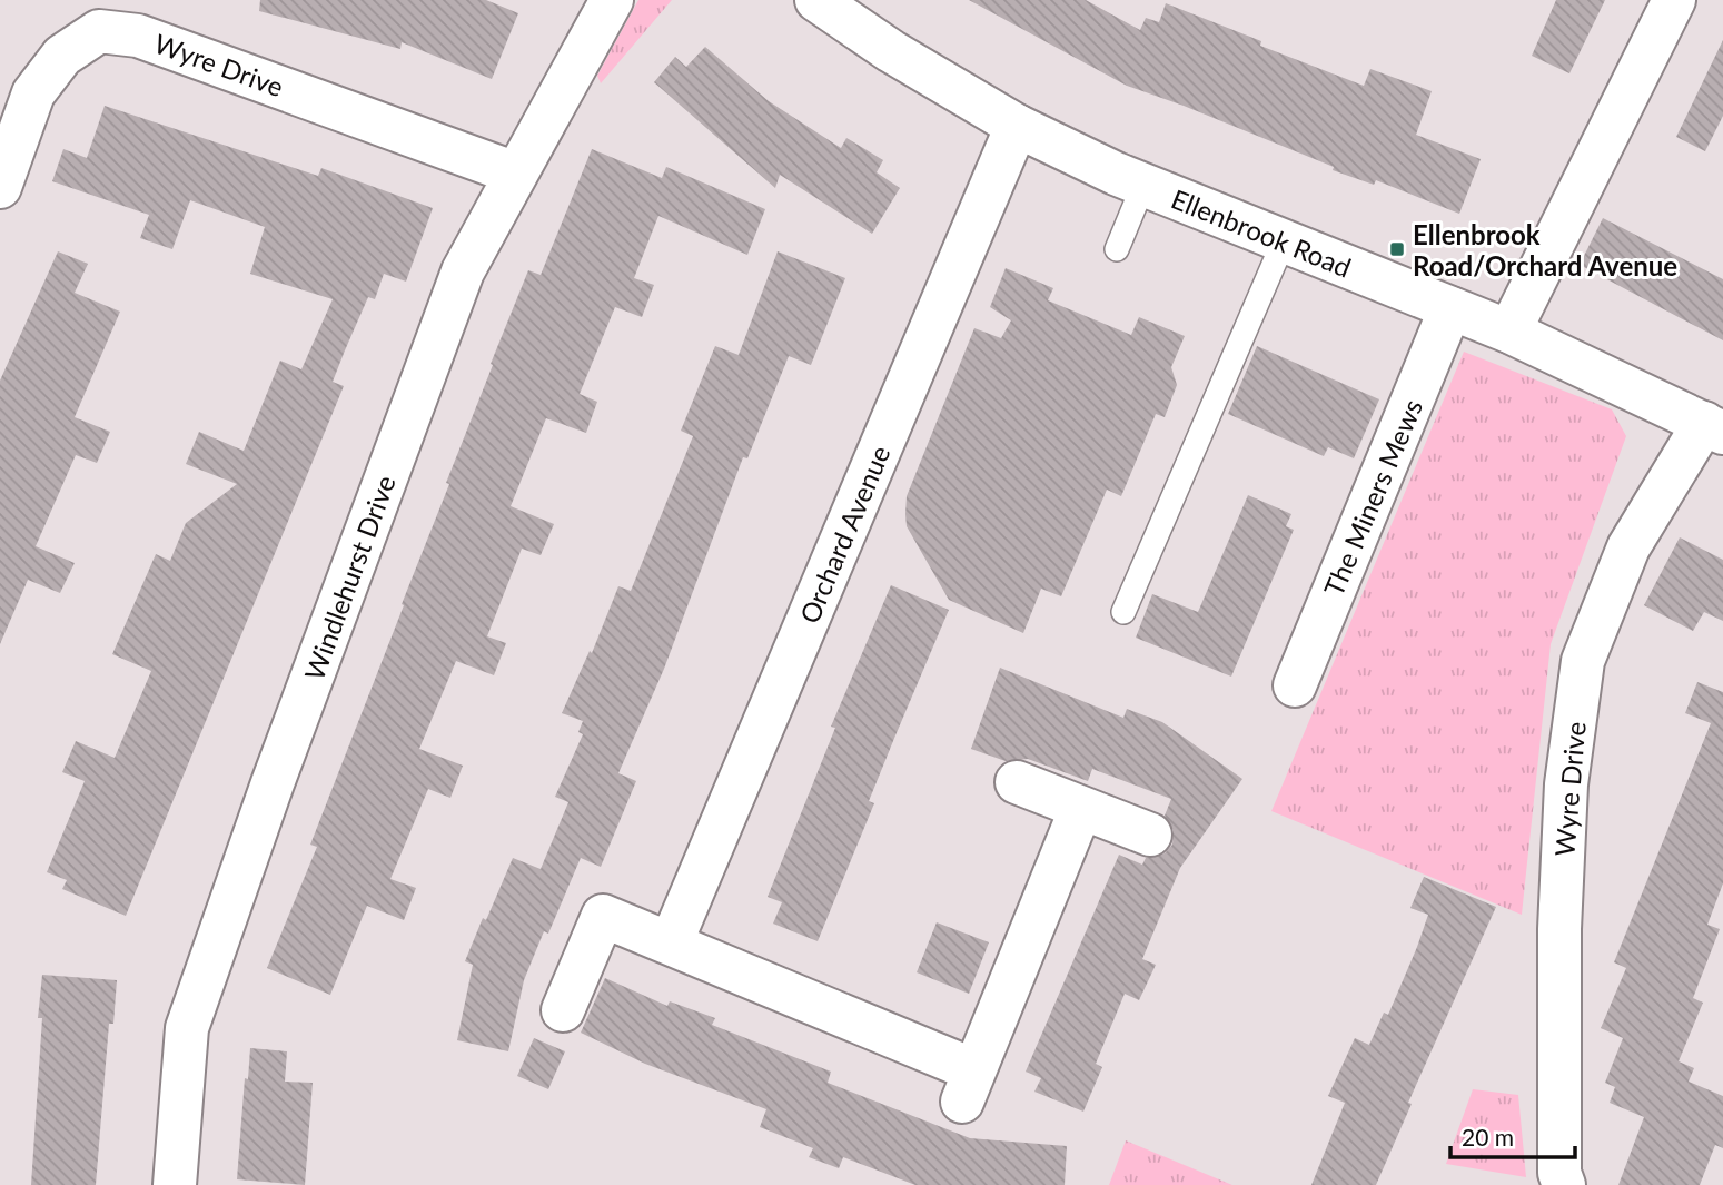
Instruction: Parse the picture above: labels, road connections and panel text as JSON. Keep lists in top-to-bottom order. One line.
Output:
{"streets":{"street":["Wyre Drive","Ellenbrook Road","The Miners Mews","Orchard Avenue","Windlehurst Drive"]},"crossings":[["Wyre Drive","Ellenbrook Road"],["Wyre Drive","Windlehurst Drive"],["Ellenbrook Road","The Miners Mews"],["Ellenbrook Road","Orchard Avenue"]],"places":{"transit":["Ellenbrook Road/Orchard Avenue"]},"scale_bar":"20 m"}
